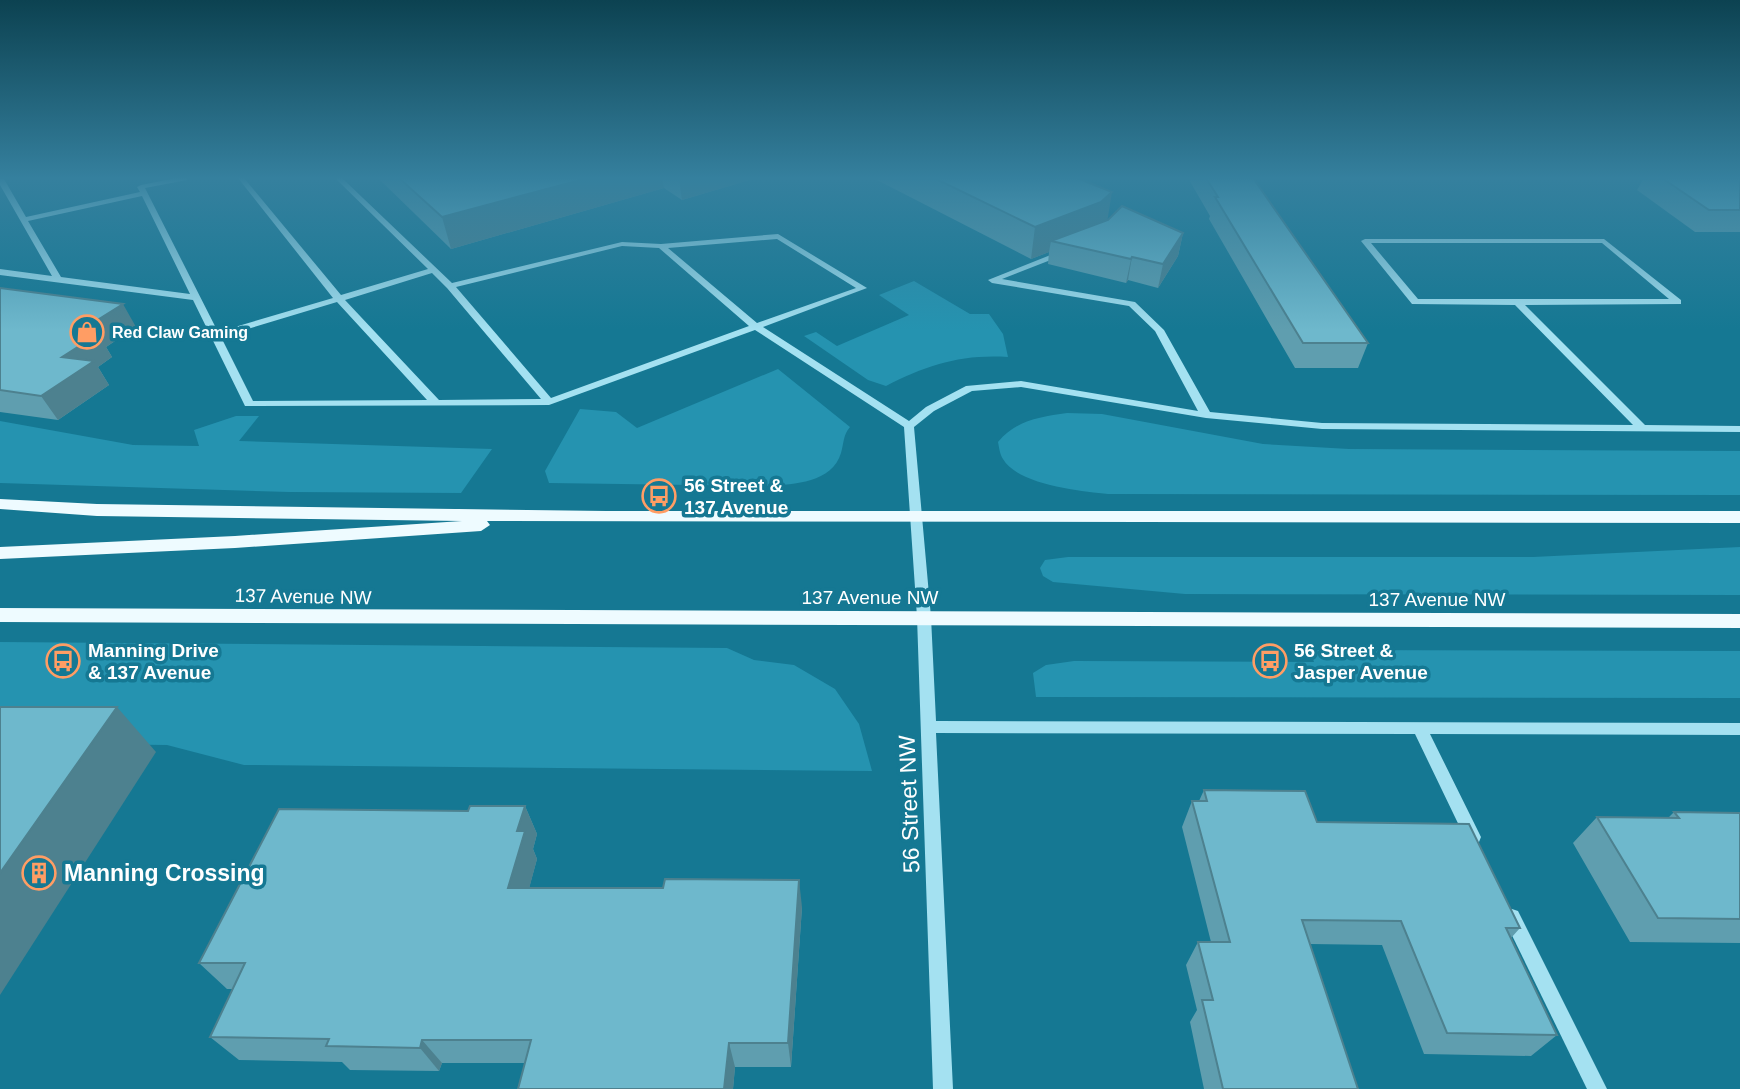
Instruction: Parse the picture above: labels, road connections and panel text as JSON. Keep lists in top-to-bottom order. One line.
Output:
{"streets":{"main road":["137 Avenue NW"],"street":["56 Street NW"]},"crossings":[["137 Avenue NW","56 Street NW"]],"places":{"shop":["Red Claw Gaming"],"bus stop":["56 Street & 137 Avenue","Manning Drive & 137 Avenue","56 Street & Jasper Avenue"],"building":["Manning Crossing"]}}
